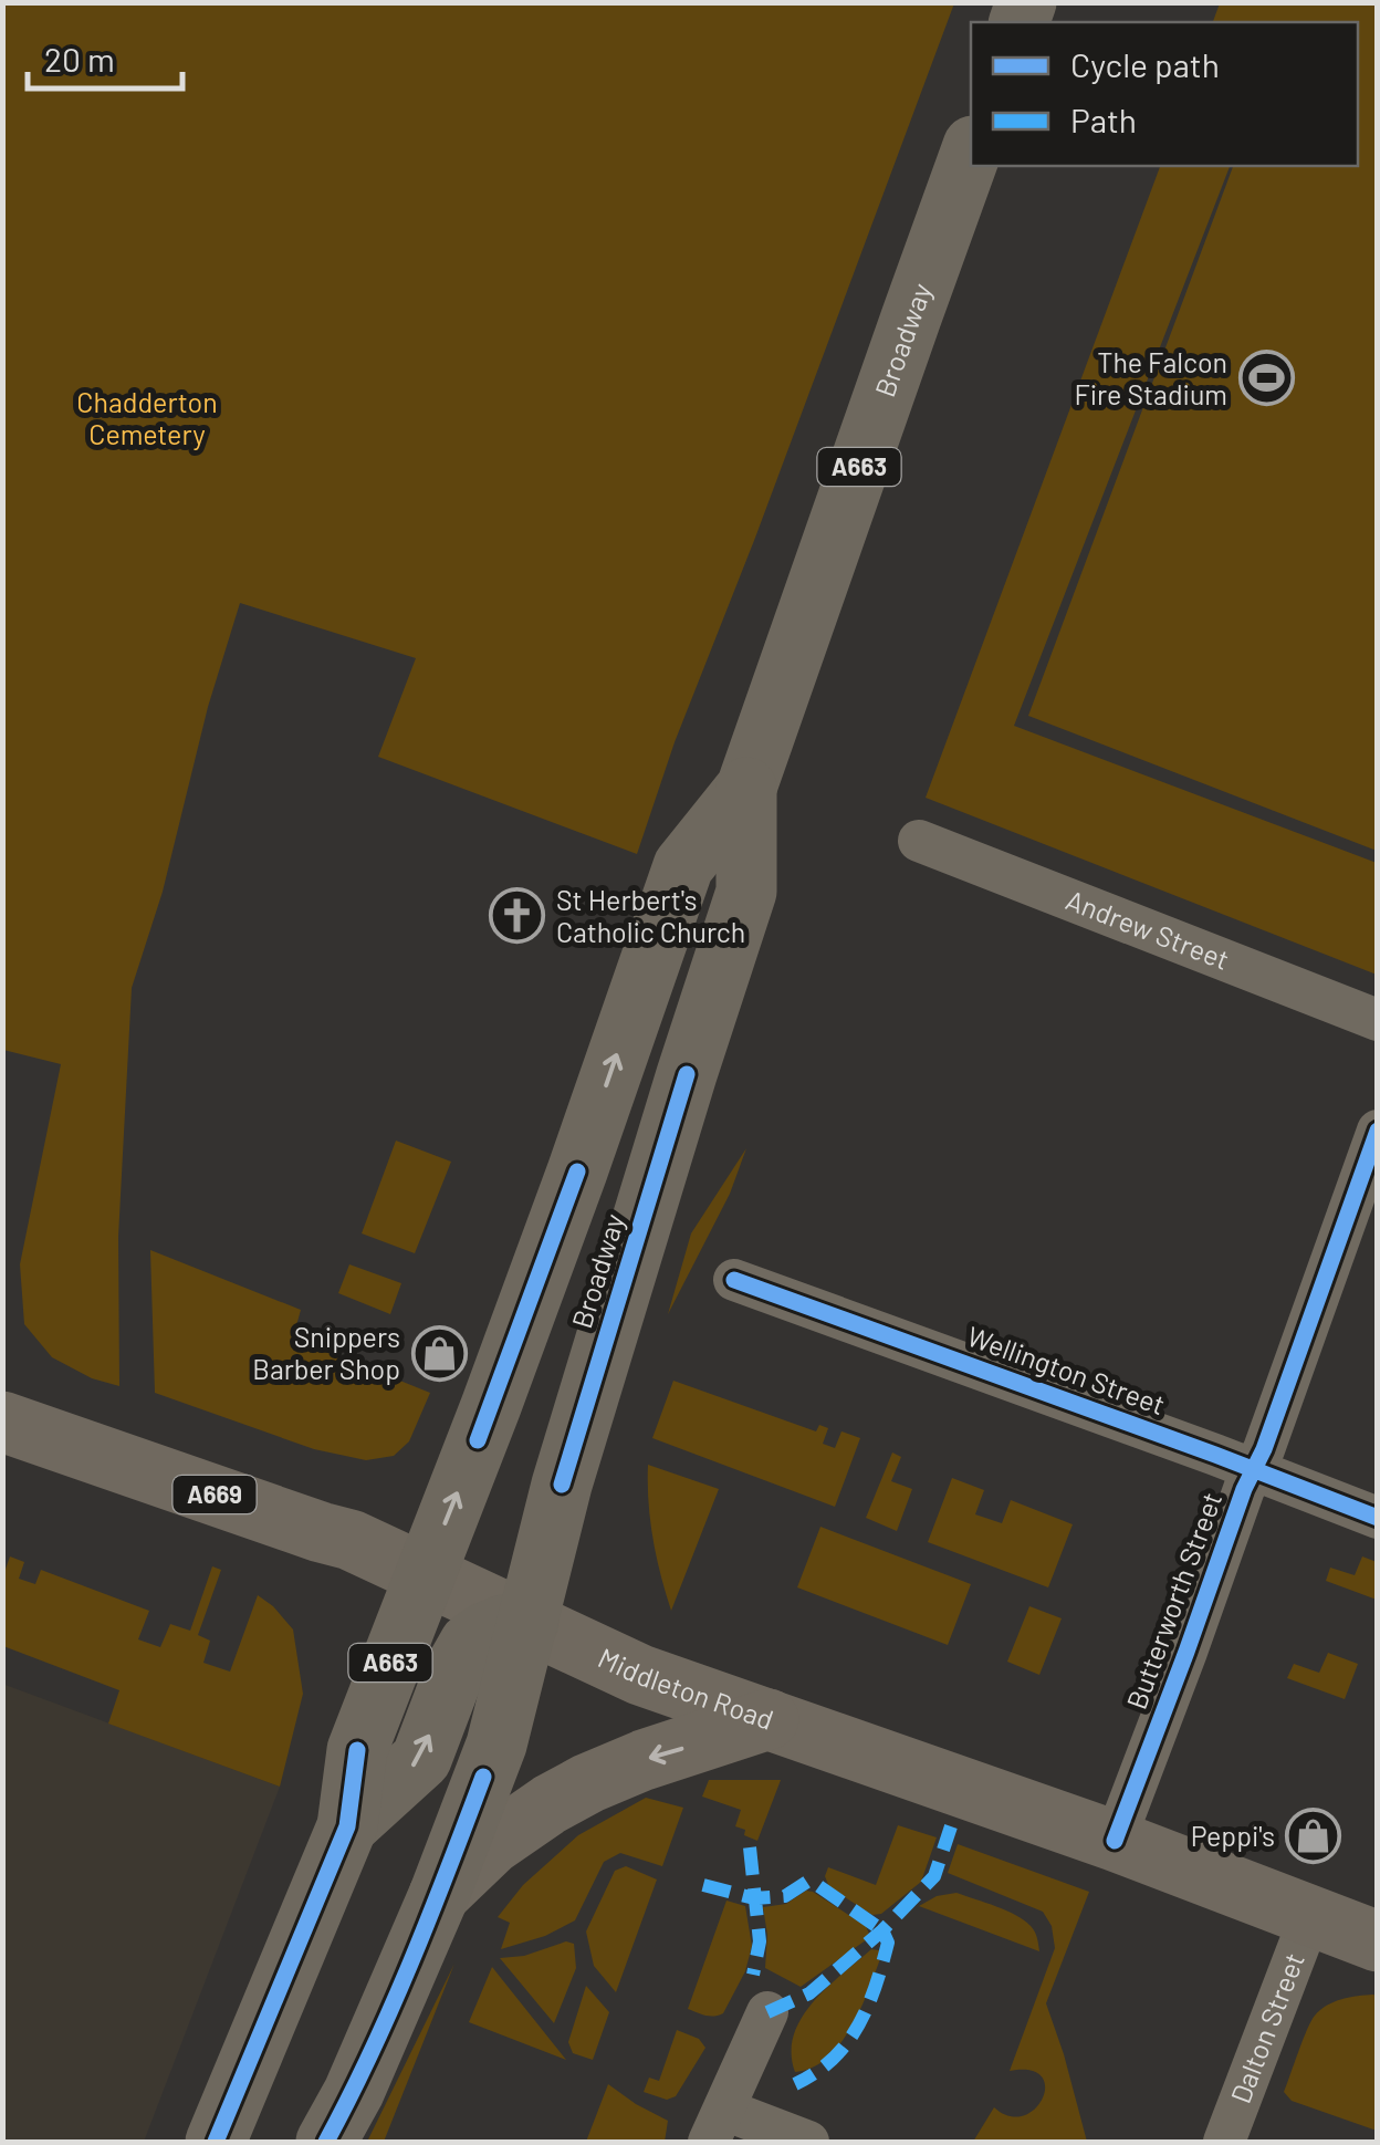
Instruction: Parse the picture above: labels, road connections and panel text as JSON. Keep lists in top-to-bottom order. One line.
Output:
{"streets":{"highway":["Broadway","A663"],"main road":["A669","Middleton Road"],"street":["Andrew Street","Wellington Street","Butterworth Street","Dalton Street"]},"crossings":[["Broadway","Middleton Road"],["Wellington Street","Butterworth Street"],["Butterworth Street","Middleton Road"],["Middleton Road","Dalton Street"]],"parks":["Chadderton Cemetery"],"places":{"sports":["The Falcon Fire Stadium"],"church":["St Herbert's Catholic Church"],"shop":["Snippers Barber Shop","Peppi's"]},"legend":["Cycle path","Path"],"scale_bar":"20 m"}
